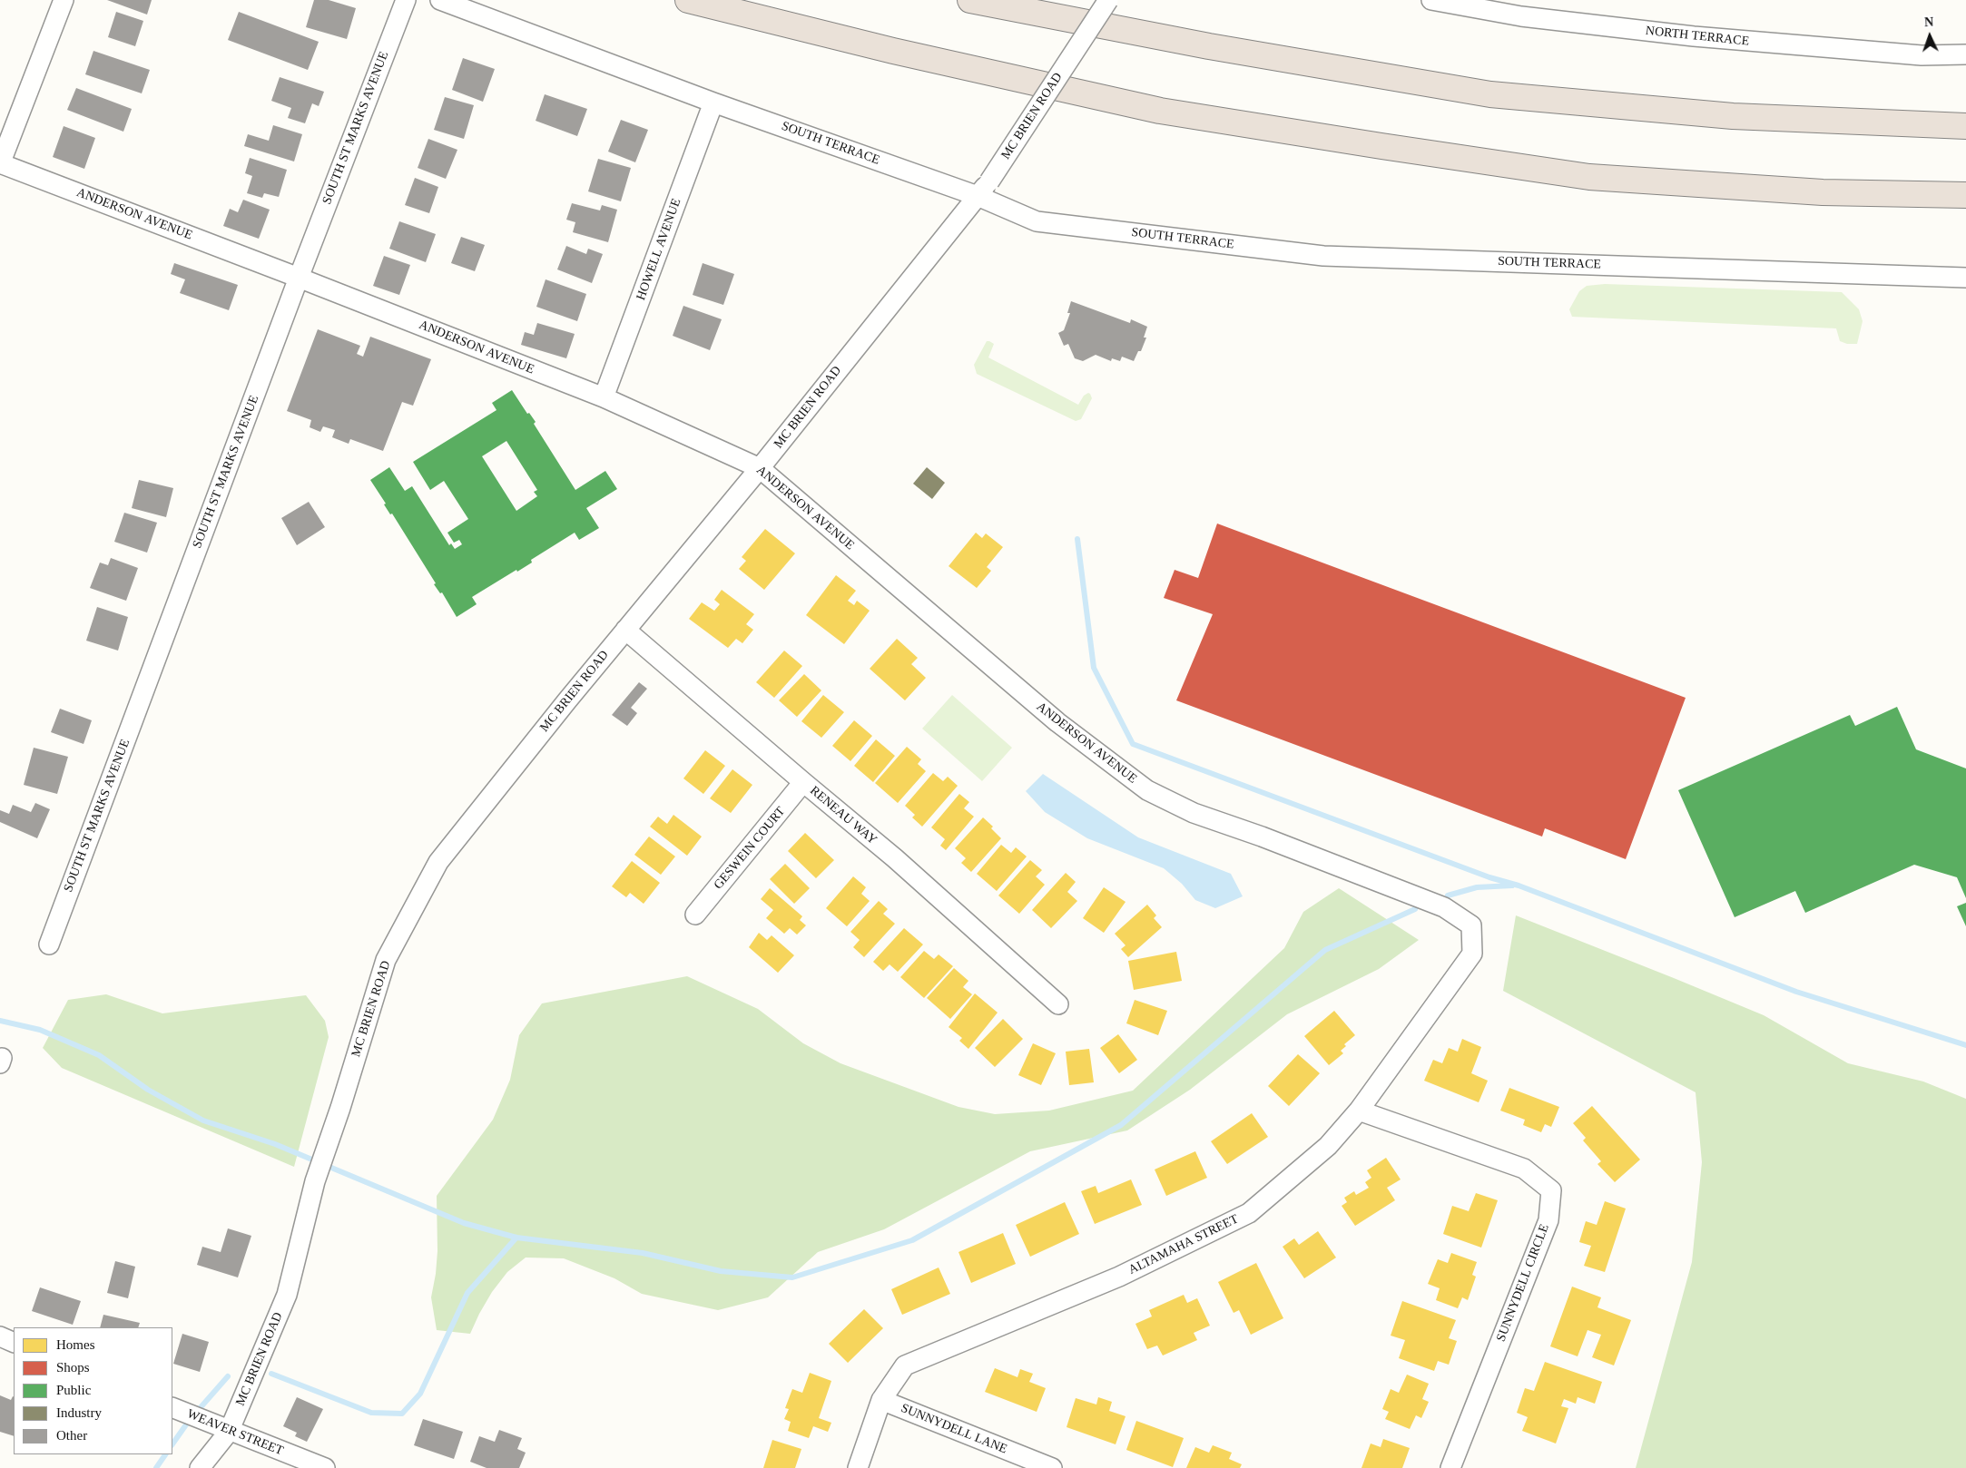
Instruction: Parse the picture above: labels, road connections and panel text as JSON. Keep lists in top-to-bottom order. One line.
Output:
{"streets":{"street":["NORTH TERRACE","MC BRIEN ROAD","SOUTH ST MARKS AVENUE","SOUTH TERRACE","ANDERSON AVENUE","HOWELL AVENUE","RENEAU WAY","GESWEIN COURT","ALTAMAHA STREET","SUNNYDELL CIRCLE","SUNNYDELL LANE","WEAVER STREET"]},"crossings":[["MC BRIEN ROAD","SOUTH TERRACE"],["MC BRIEN ROAD","ANDERSON AVENUE"],["MC BRIEN ROAD","RENEAU WAY"],["MC BRIEN ROAD","WEAVER STREET"],["SOUTH ST MARKS AVENUE","ANDERSON AVENUE"],["SOUTH TERRACE","HOWELL AVENUE"],["ANDERSON AVENUE","HOWELL AVENUE"],["ANDERSON AVENUE","ALTAMAHA STREET"],["RENEAU WAY","GESWEIN COURT"],["ALTAMAHA STREET","SUNNYDELL CIRCLE"],["ALTAMAHA STREET","SUNNYDELL LANE"]],"legend":["Homes","Shops","Public","Industry","Other"],"north":"top"}
